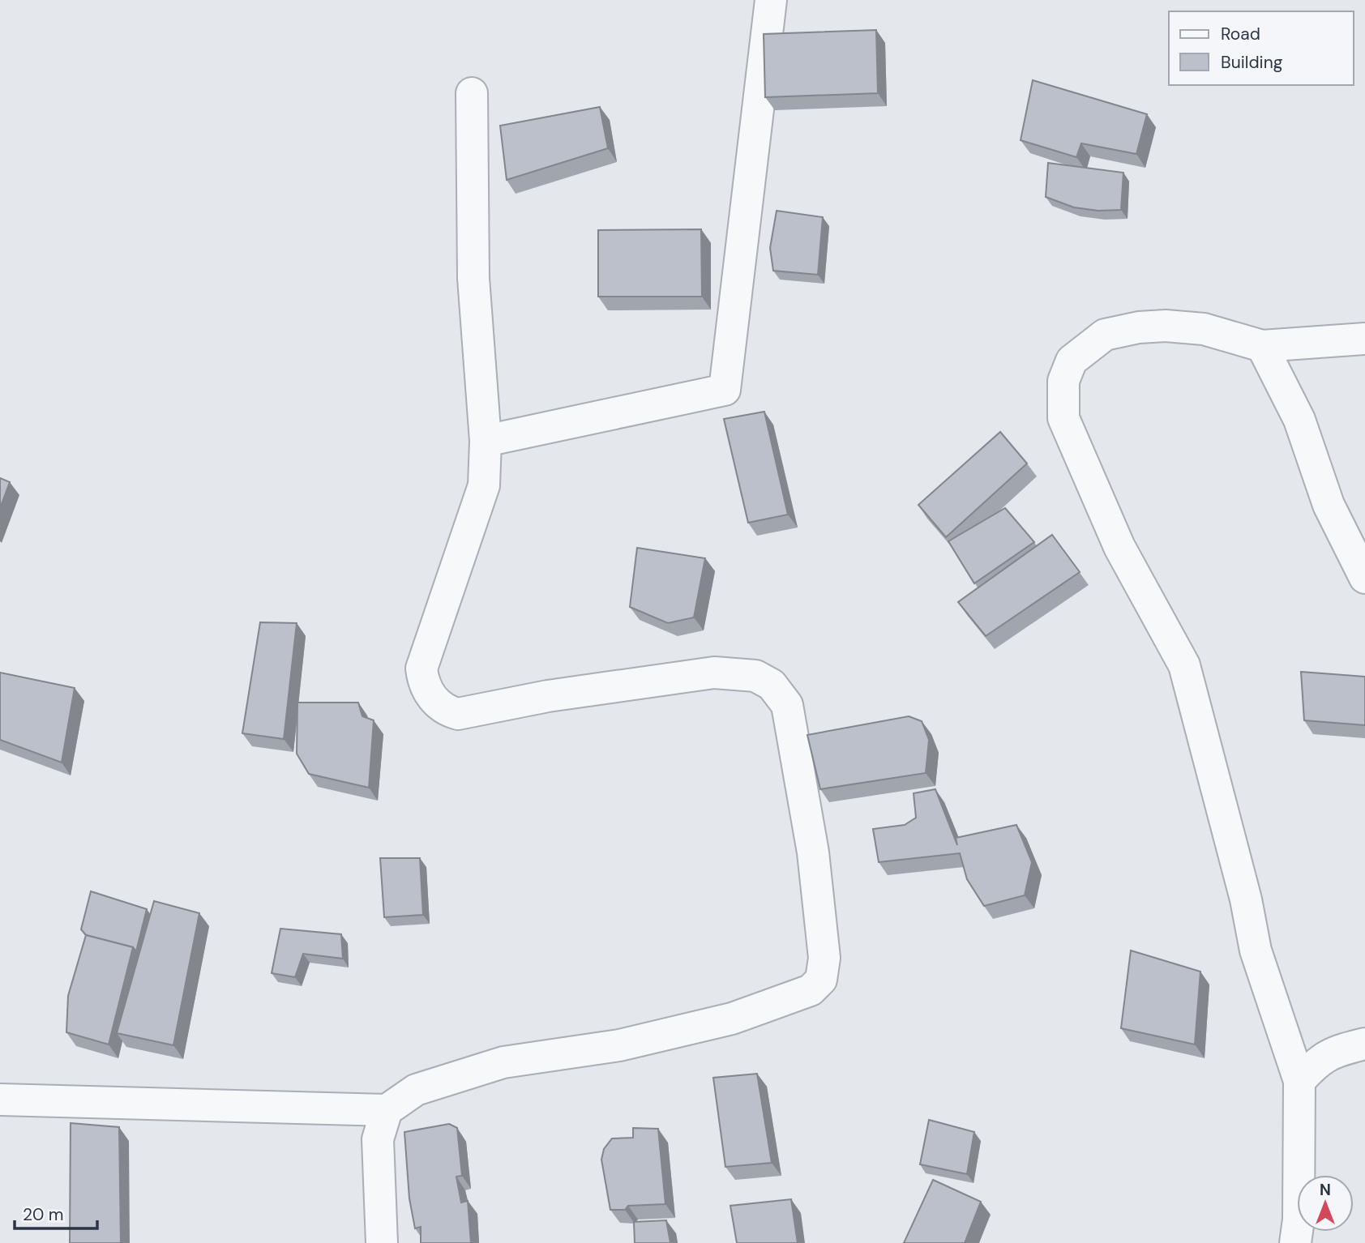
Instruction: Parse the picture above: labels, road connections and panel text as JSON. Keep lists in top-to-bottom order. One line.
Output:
{"legend":["Road","Building"],"scale_bar":"20 m","north":"top"}
